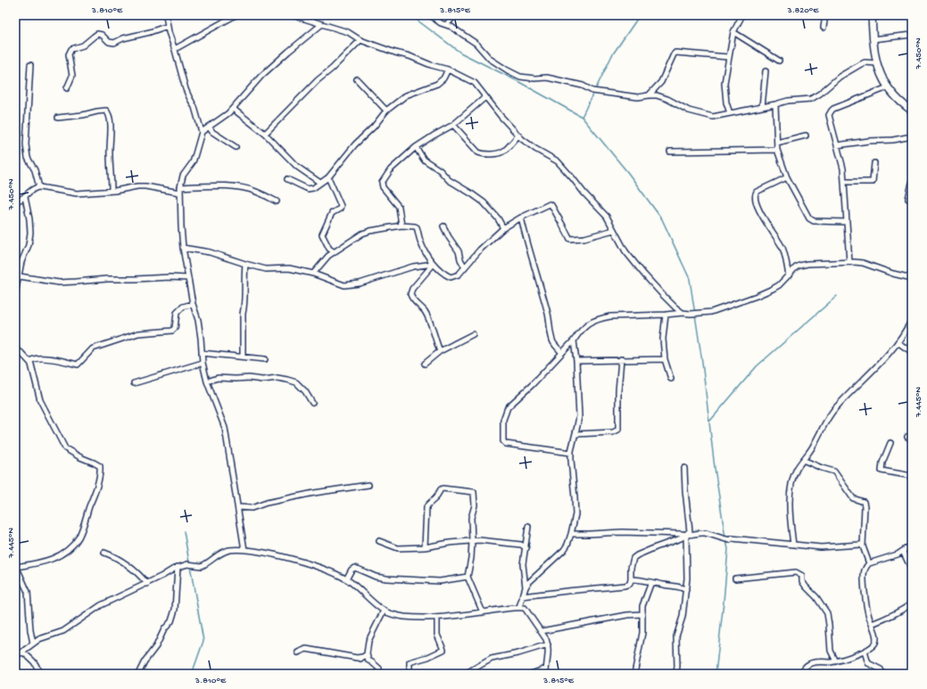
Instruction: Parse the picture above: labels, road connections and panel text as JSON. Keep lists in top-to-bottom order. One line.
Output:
{"coordinates":["3.810°E","3.815°E","3.820°E","7.450°N","7.445°N"]}
